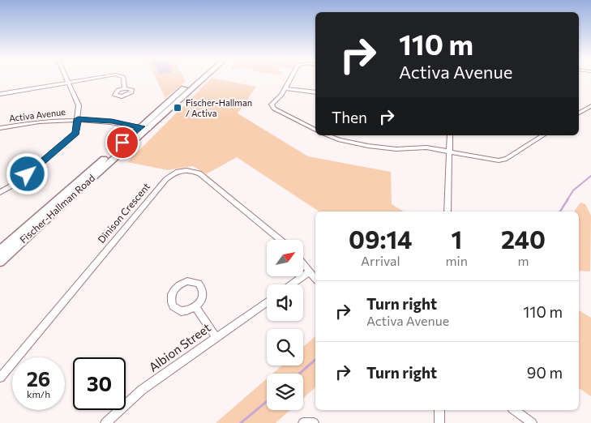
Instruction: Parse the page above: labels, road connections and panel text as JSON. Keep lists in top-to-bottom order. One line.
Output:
{"streets":{"main road":["Fischer-Hallman Road"],"street":["Activa Avenue","Dinison Crescent","Albion Street"]},"crossings":[["Activa Avenue","Fischer-Hallman Road"]],"places":{"transit":["Fischer-Hallman / Activa"]},"north":"top right","page":{"turn":["110 m","Activa Avenue"],"then":"Then","eta":["09:14","Arrival","1","min","240","m"],"list":[{"name":"Turn right","note":"Activa Avenue","value":"110 m"},{"name":"Turn right","value":"90 m"}],"speed":"26 km/h","limit":"30"}}
